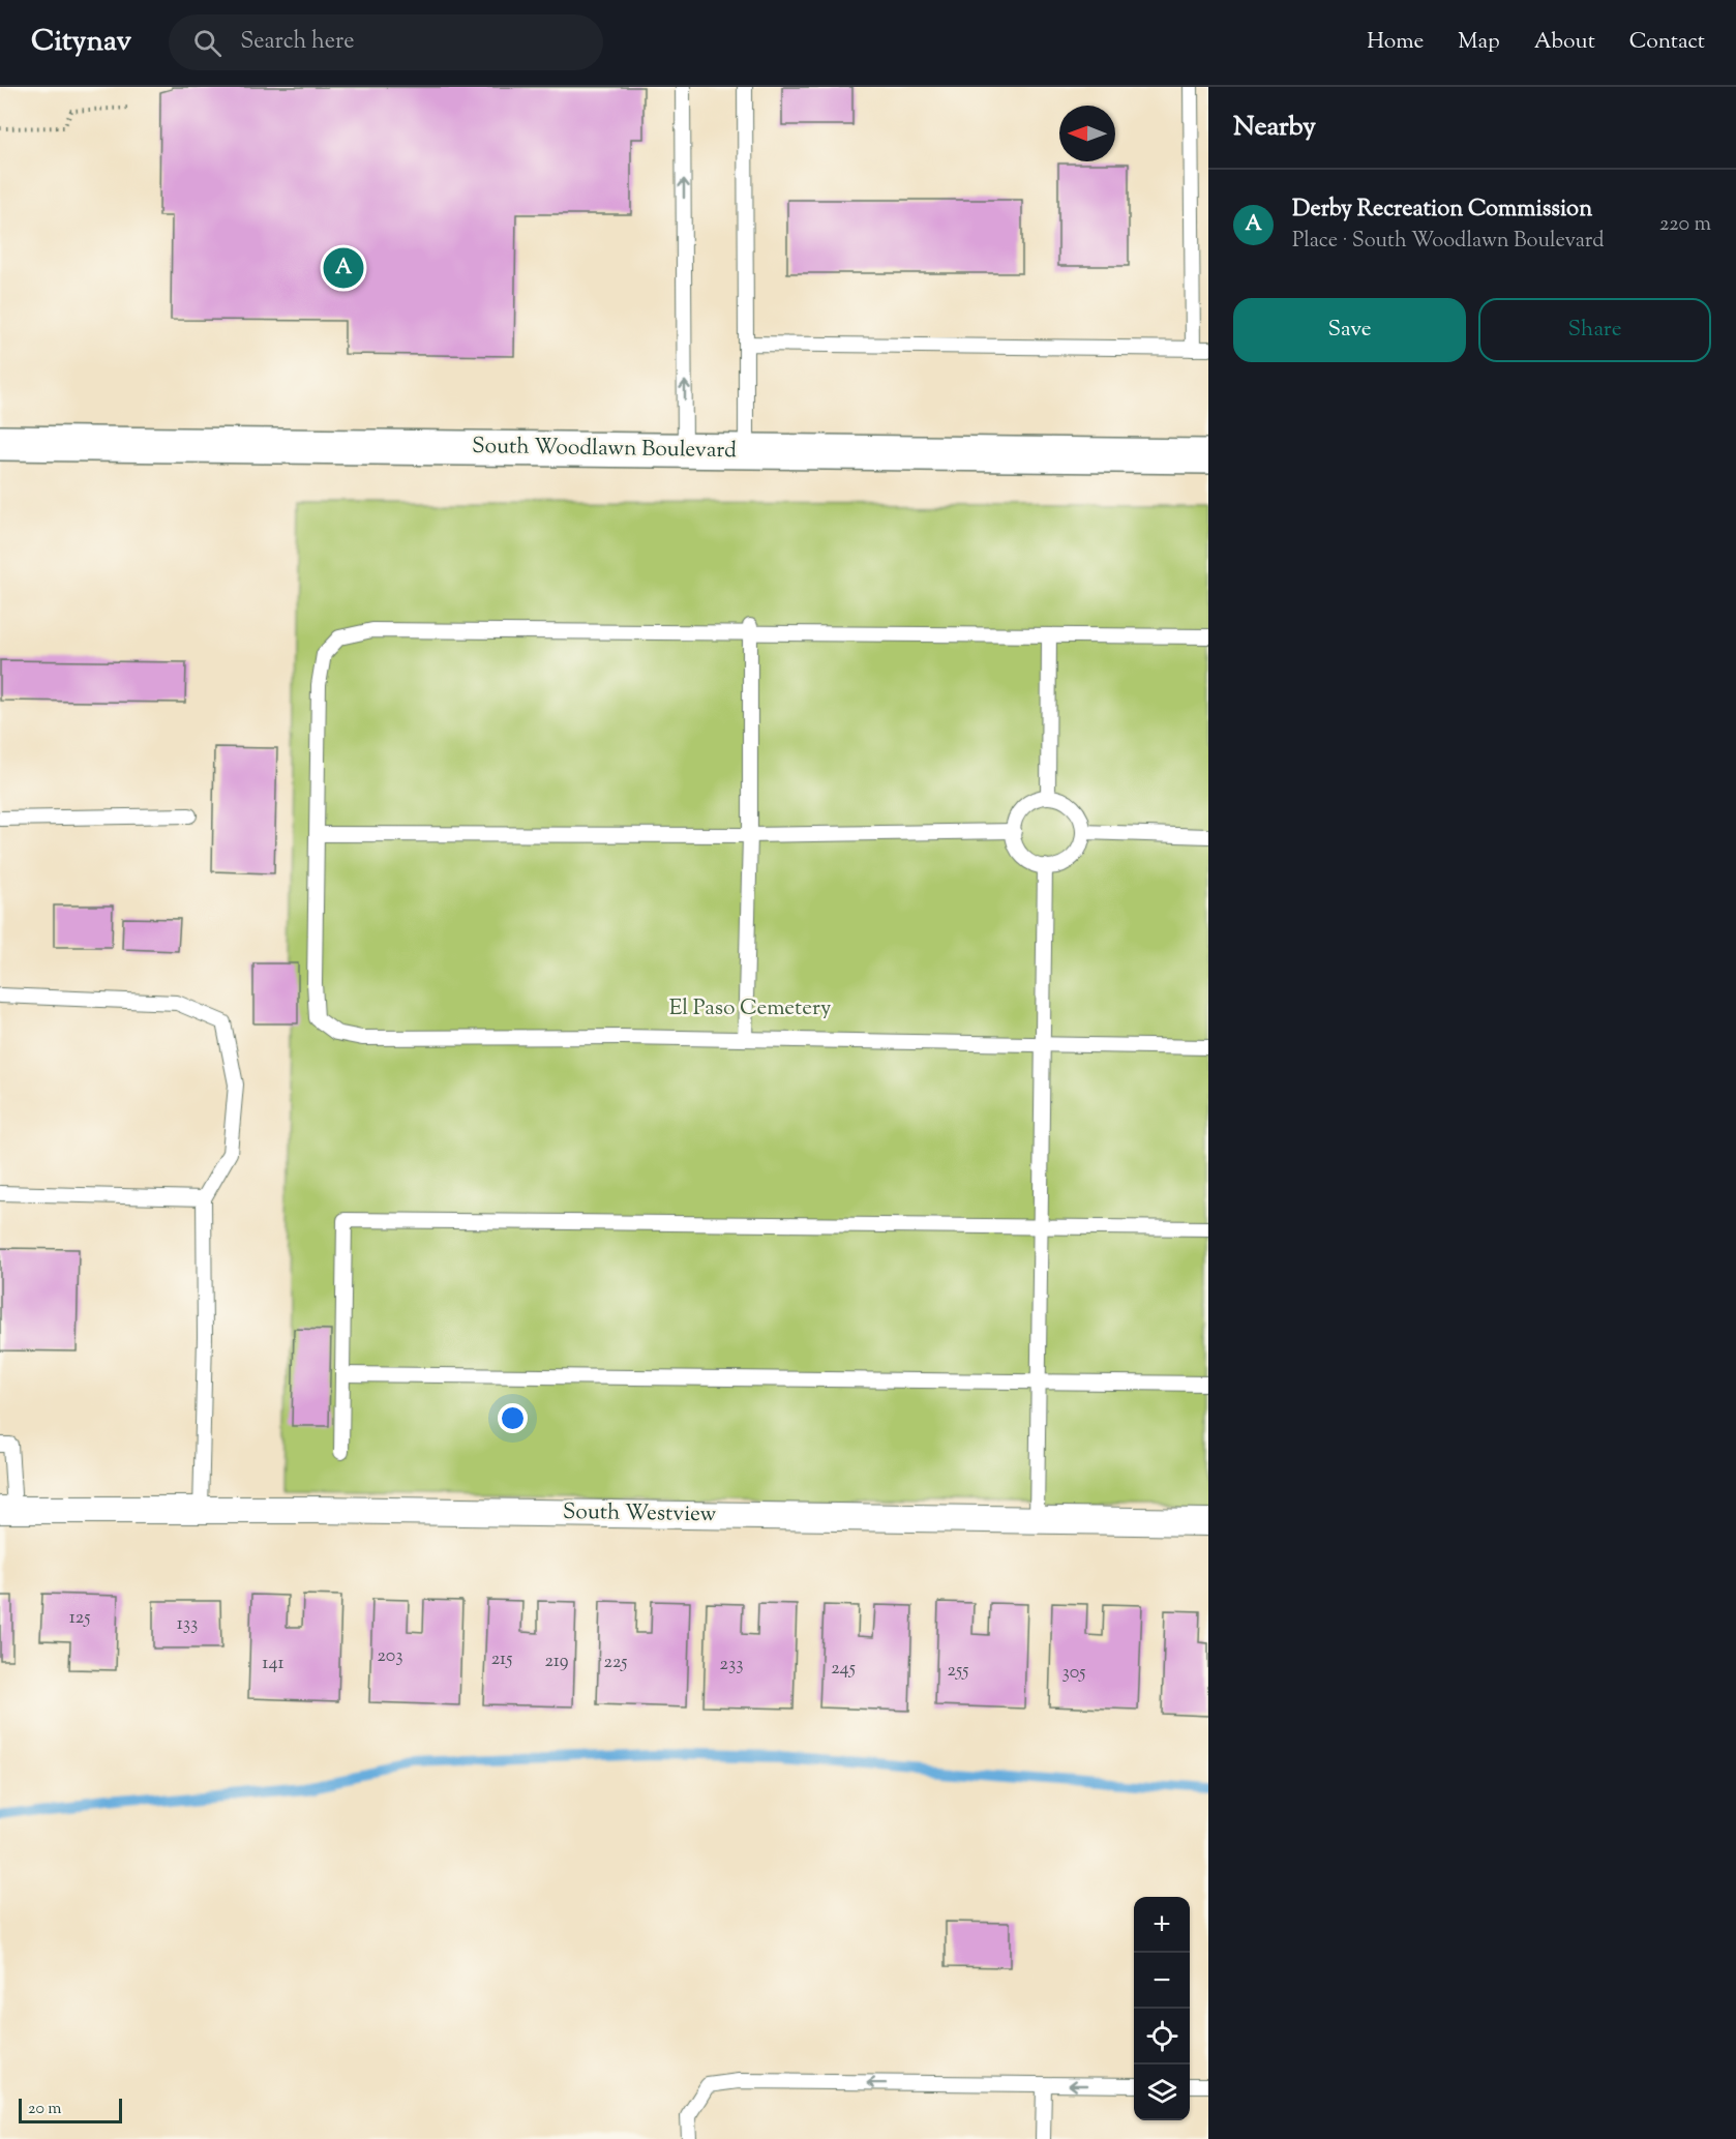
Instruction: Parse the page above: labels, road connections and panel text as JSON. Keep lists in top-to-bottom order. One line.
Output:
{"streets":{"street":["South Woodlawn Boulevard","South Westview"]},"parks":["El Paso Cemetery"],"house_numbers":["125","133","203","215","219","225","141","233","245","255","305"],"scale_bar":"20 m","north":"left","page":{"header":"Citynav","search":"Search here","nav":["Home","Map","About","Contact"],"heading":"Nearby","list":[{"mark":"A","name":"Derby Recreation Commission","note":"Place · South Woodlawn Boulevard","value":"220 m"}],"pins":"A","buttons":["Save","Share"],"map_buttons":["+","−"],"scale":"20 m"}}
